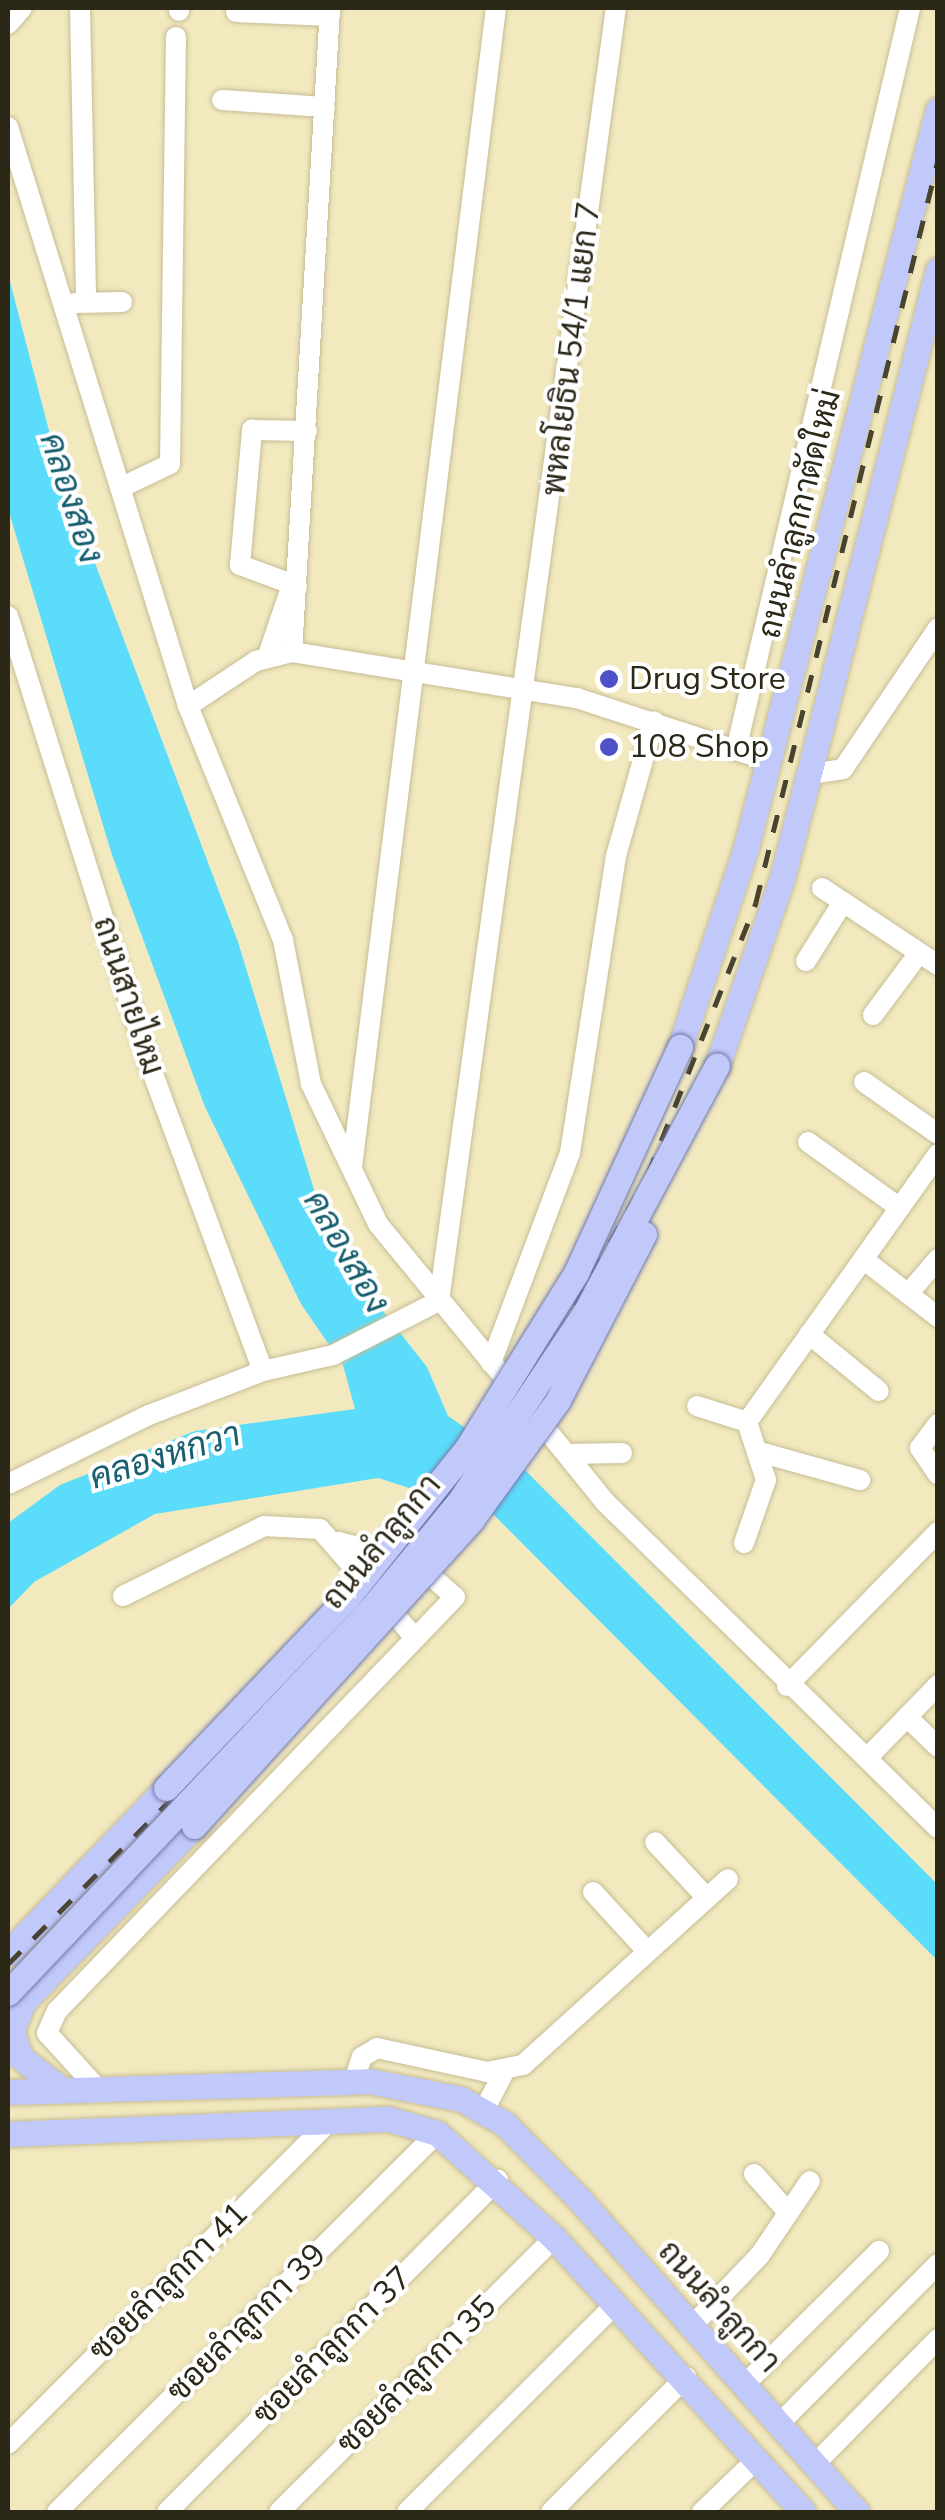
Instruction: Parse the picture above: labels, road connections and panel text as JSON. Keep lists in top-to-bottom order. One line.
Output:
{"streets":{"main road":["ถนนลำลูกกาตัดใหม่","ถนนลำลูกกา"],"street":["พหลโยธิน 54/1 แยก 7","ถนนสายไหม","ซอยลำลูกกา 41","ซอยลำลูกกา 39","ซอยลำลูกกา 37","ซอยลำลูกกา 35"]},"crossings":[["ถนนลำลูกกาตัดใหม่","ถนนลำลูกกา"]],"water":["คลองสอง","คลองหกวา"],"places":["Drug Store","108 Shop"]}
